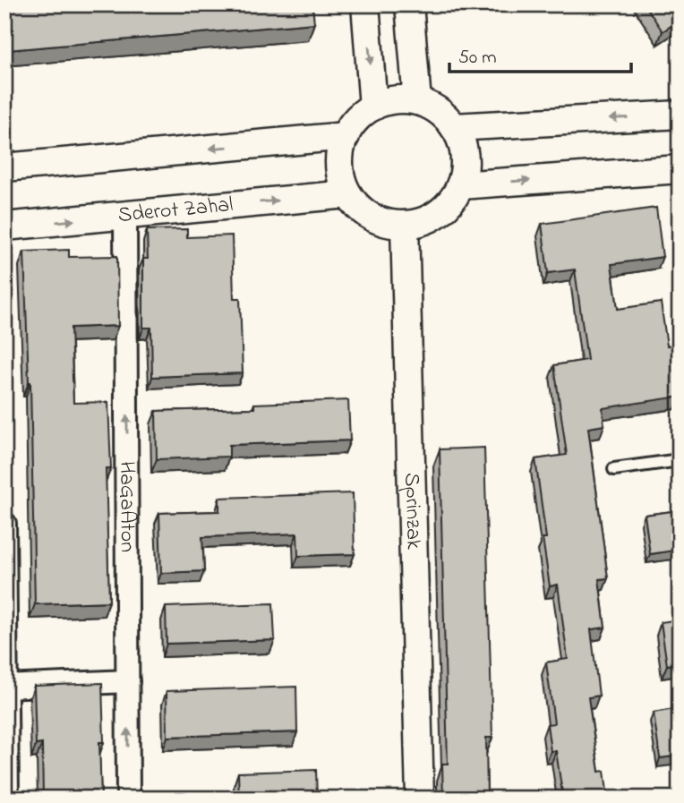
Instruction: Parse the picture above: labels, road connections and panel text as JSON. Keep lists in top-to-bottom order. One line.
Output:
{"streets":{"street":["Sderot Zahal","HaGaAton","Sprinzak"]},"crossings":[["Sderot Zahal","HaGaAton"],["Sderot Zahal","Sprinzak"]],"scale_bar":"50 m"}
